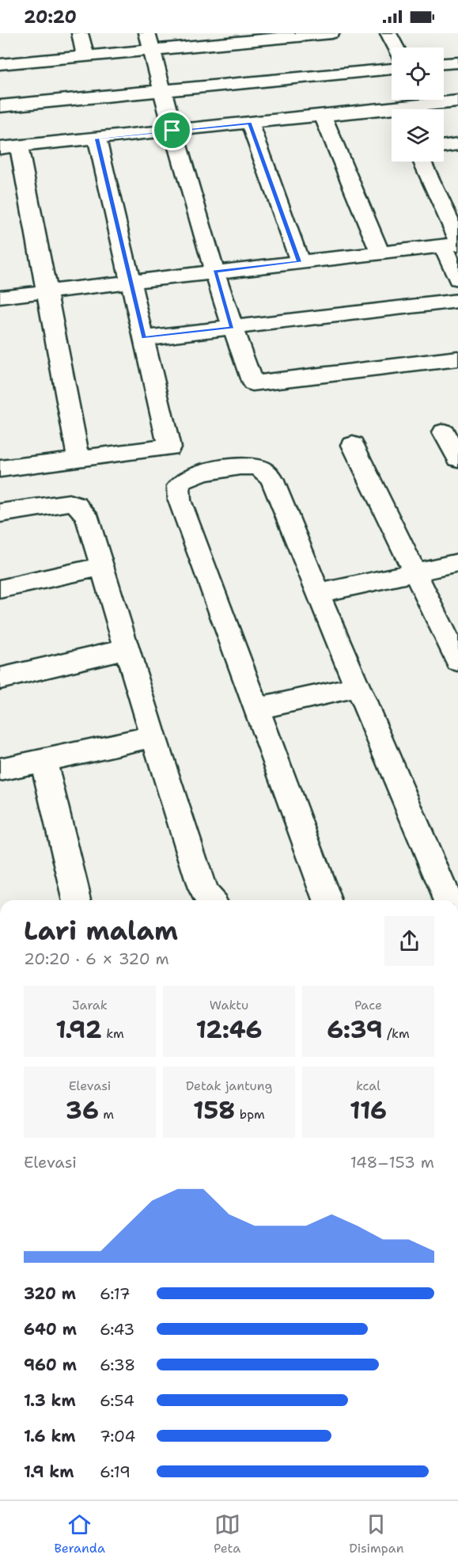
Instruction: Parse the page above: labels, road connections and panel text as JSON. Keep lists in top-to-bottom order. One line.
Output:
{"page":{"status":"20:20","heading":["Lari malam","20:20 · 6 × 320 m"],"stats":[["Jarak","1.92 km"],["Waktu","12:46"],["Pace","6:39 /km"],["Elevasi","36 m"],["Detak jantung","158 bpm"],["kcal","116"]],"chart":["Elevasi","148–153 m"],"list":[{"name":"320 m","note":"6:17"},{"name":"640 m","note":"6:43"},{"name":"960 m","note":"6:38"},{"name":"1.3 km","note":"6:54"},{"name":"1.6 km","note":"7:04"},{"name":"1.9 km","note":"6:19"}],"tabs":["Beranda","Peta","Disimpan"]}}
